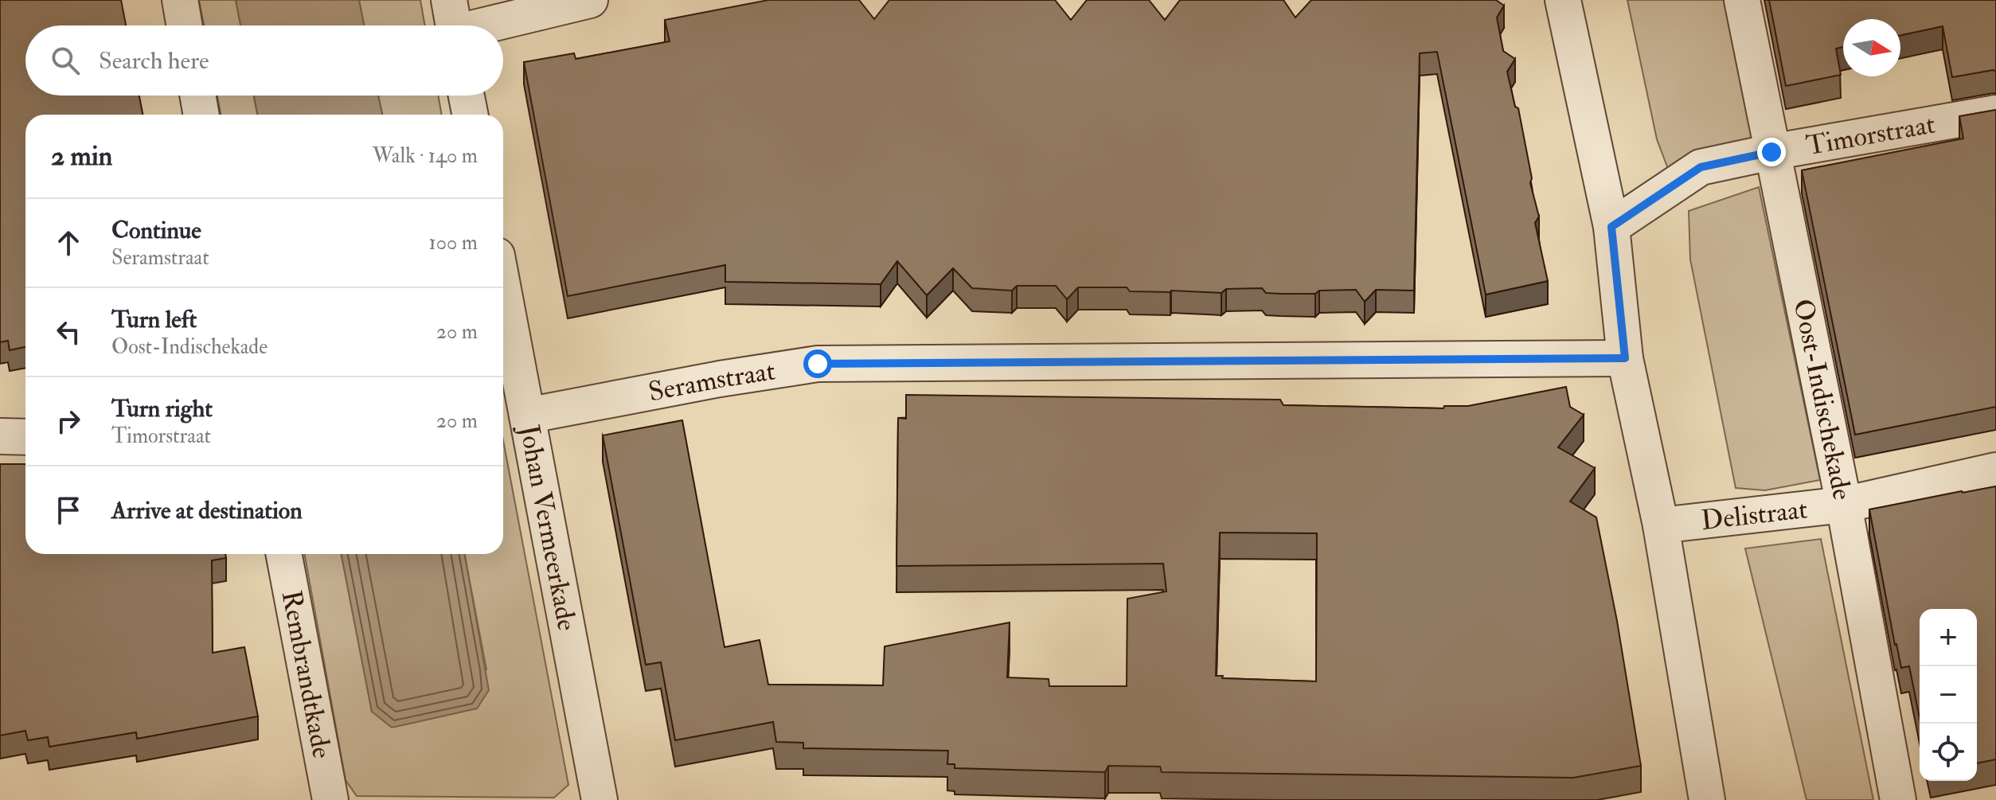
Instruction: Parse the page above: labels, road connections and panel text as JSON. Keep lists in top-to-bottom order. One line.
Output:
{"streets":{"street":["Timorstraat","Seramstraat","Oost-Indischekade","Delistraat","Johan Vermeerkade","Rembrandtkade"]},"crossings":[["Timorstraat","Oost-Indischekade"],["Seramstraat","Johan Vermeerkade"],["Oost-Indischekade","Delistraat"]],"north":"right","page":{"search":"Search here","heading":["2 min","Walk · 140 m"],"list":[["Continue","Seramstraat","100 m"],["Turn left","Oost-Indischekade","20 m"],["Turn right","Timorstraat","20 m"],"Arrive at destination"],"map_buttons":["+","−"]}}
